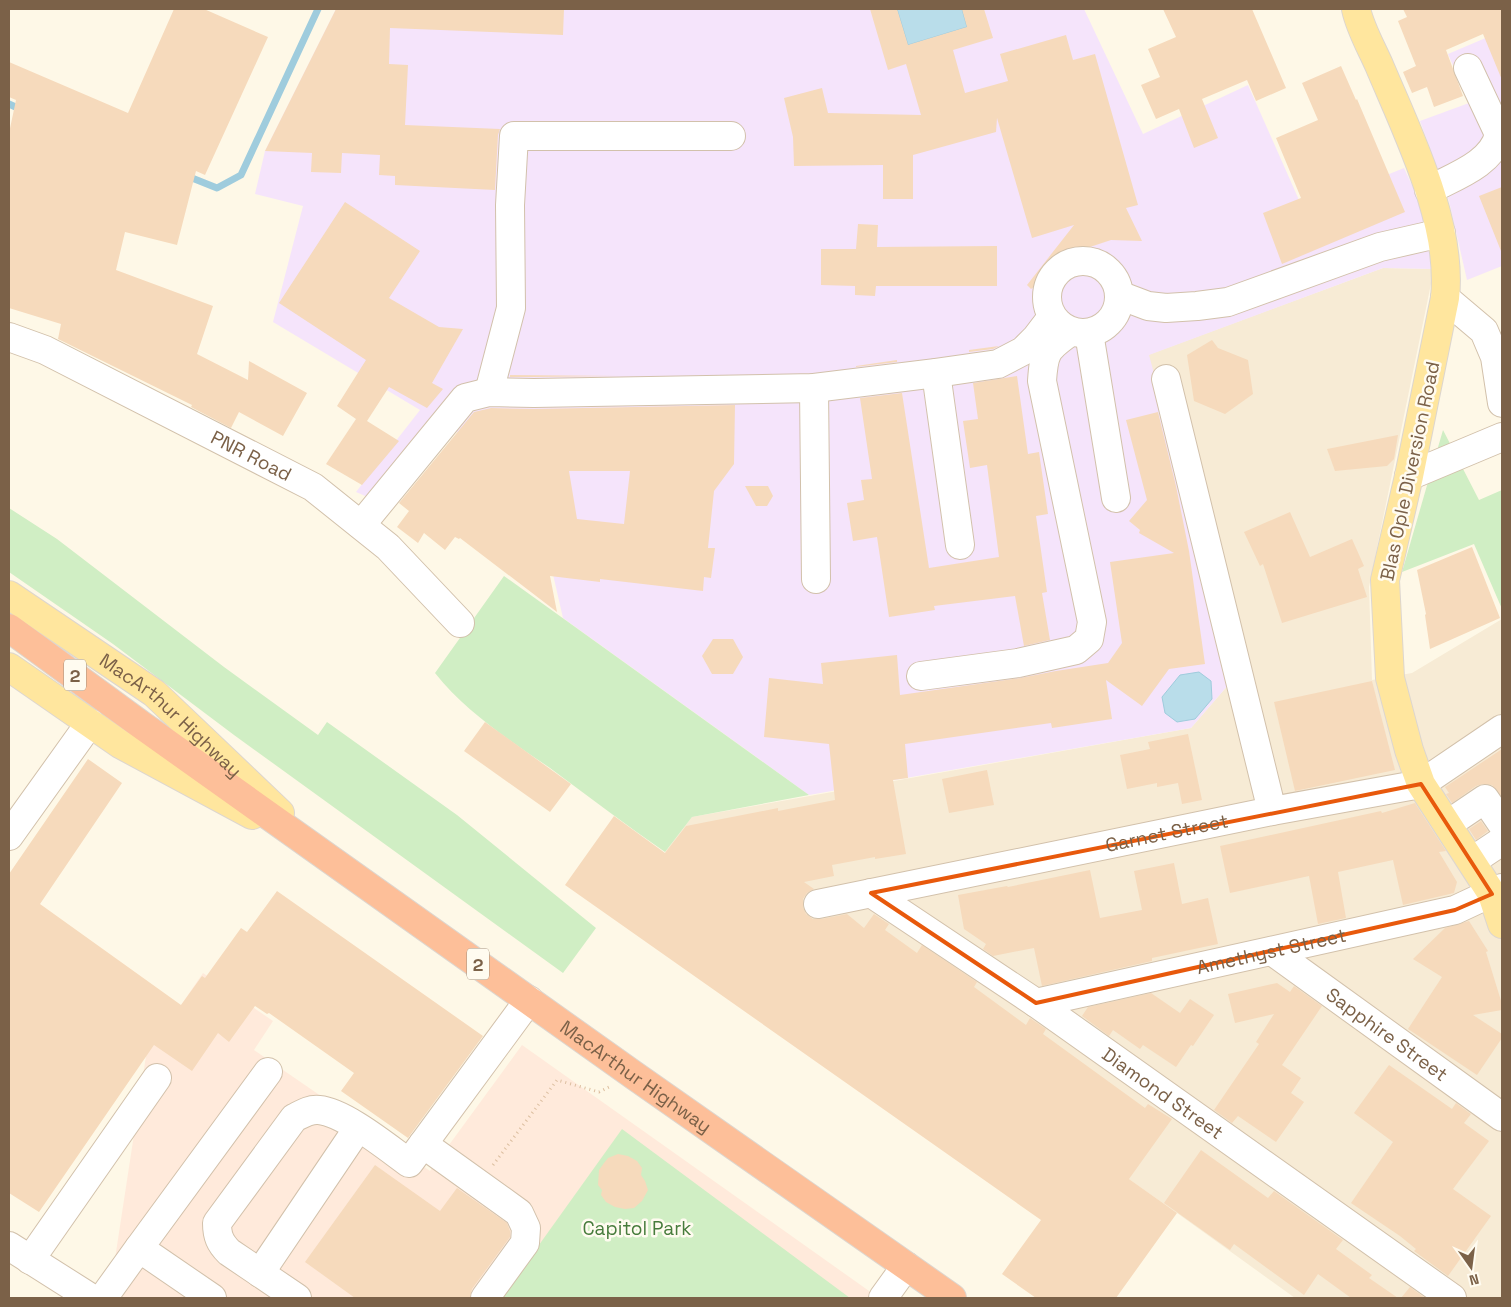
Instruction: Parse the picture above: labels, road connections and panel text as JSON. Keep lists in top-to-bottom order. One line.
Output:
{"streets":{"highway":["2","MacArthur Highway"],"main road":["Blas Ople Diversion Road"],"street":["PNR Road","Garnet Street","Amethyst Street","Sapphire Street","Diamond Street"]},"crossings":[["Blas Ople Diversion Road","Garnet Street"],["Blas Ople Diversion Road","Amethyst Street"],["Garnet Street","Diamond Street"],["Amethyst Street","Sapphire Street"],["Amethyst Street","Diamond Street"]],"parks":["Capitol Park"],"north":"bottom"}
